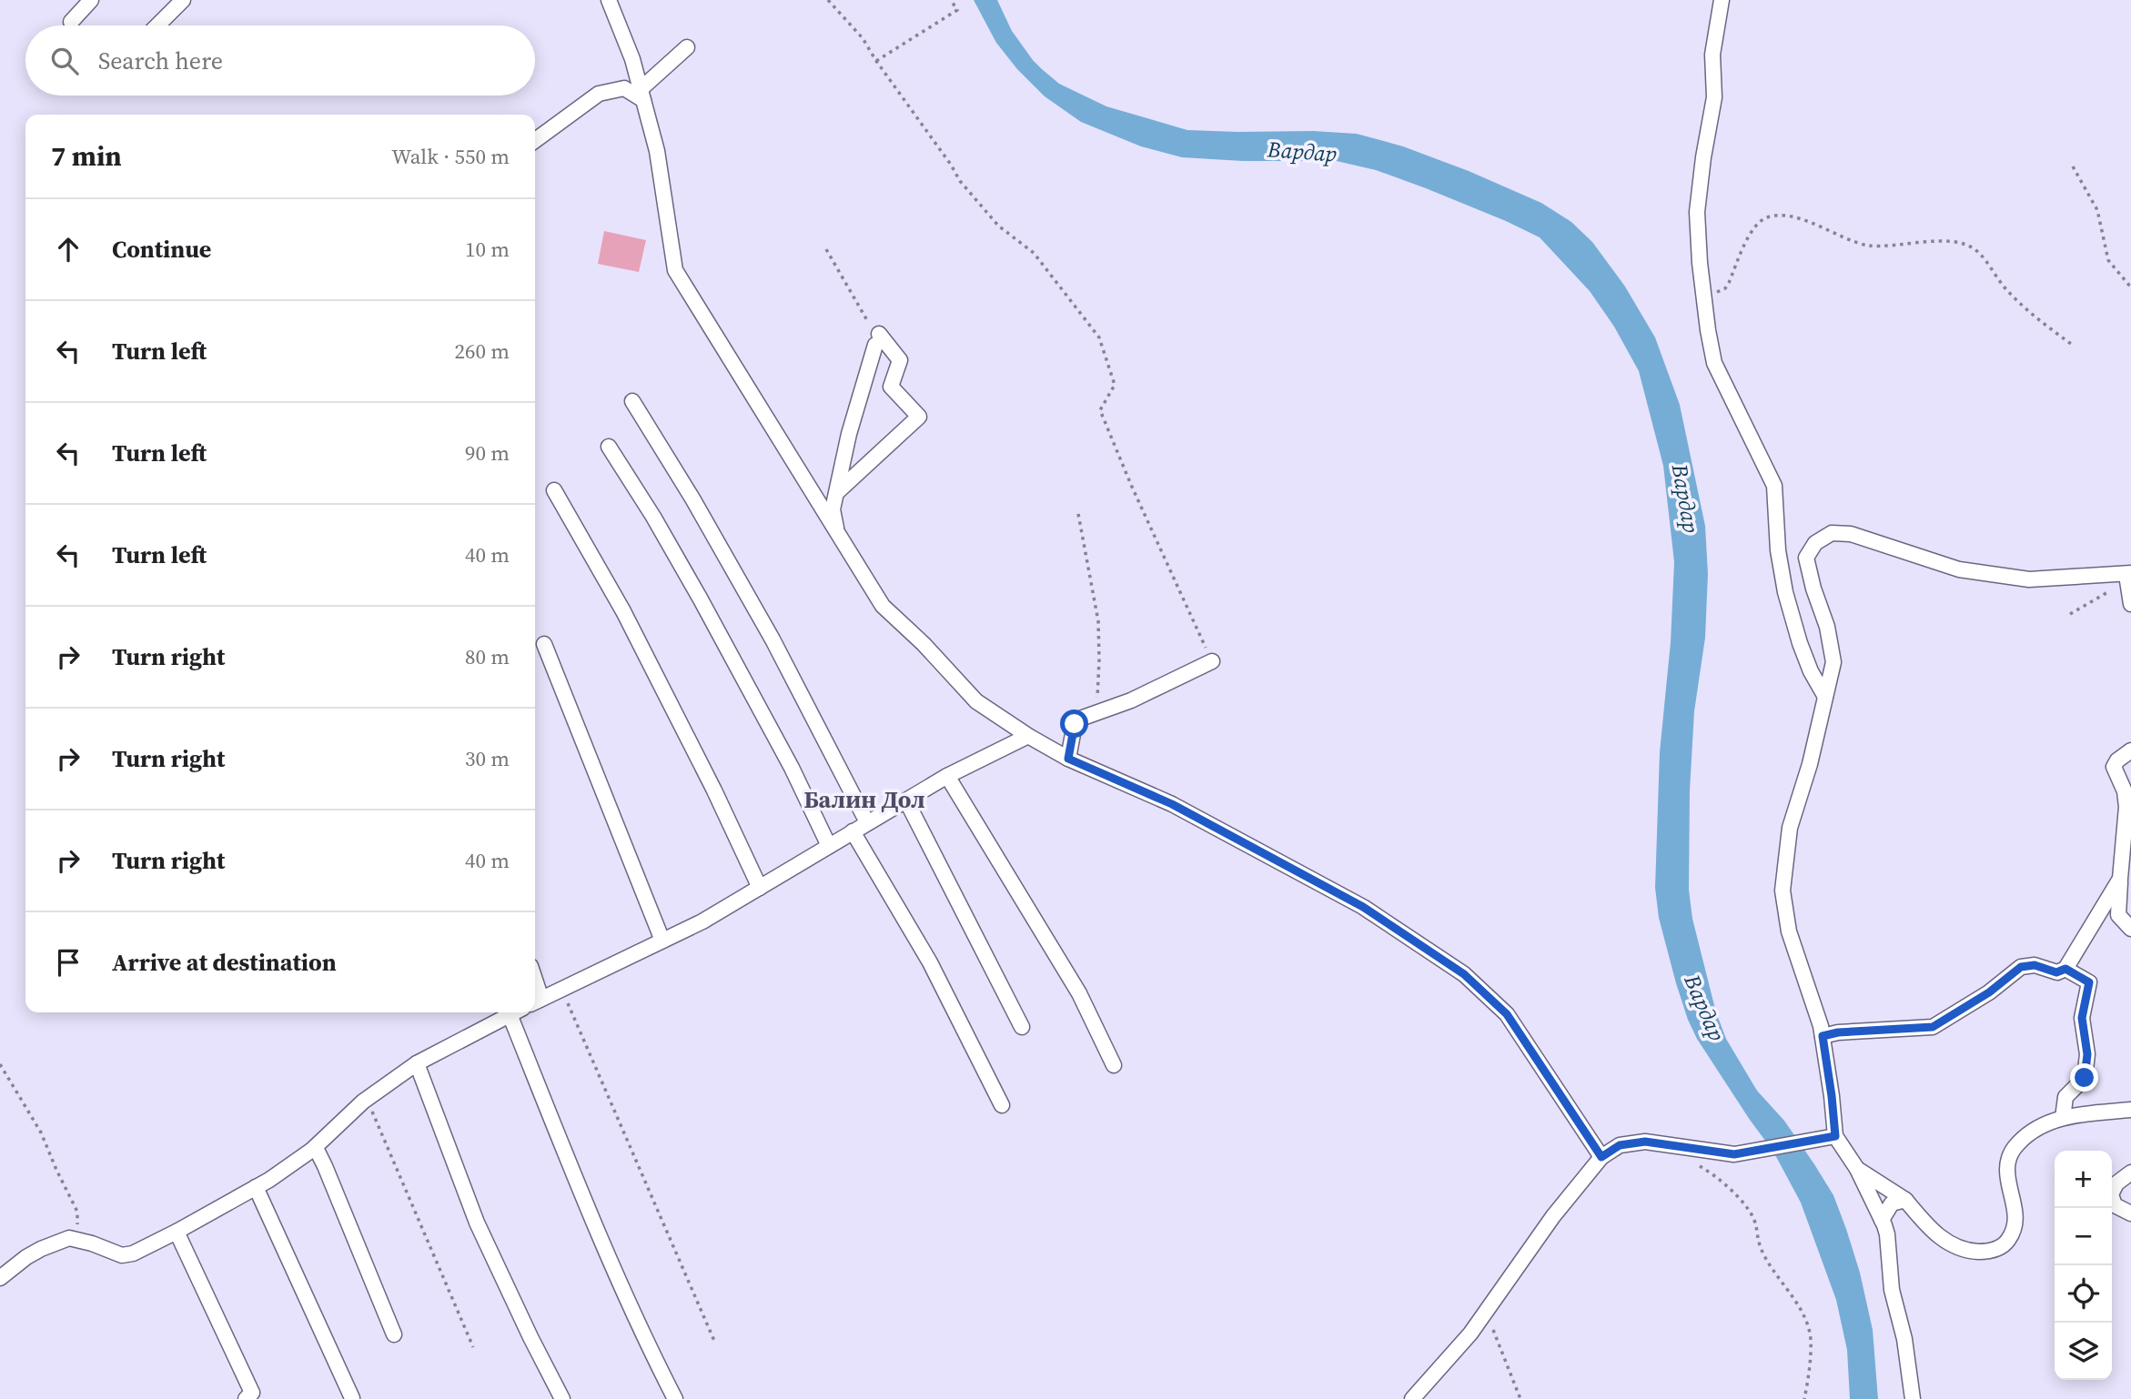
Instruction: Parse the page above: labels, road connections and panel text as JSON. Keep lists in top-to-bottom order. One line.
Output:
{"districts":["Балин Дол"],"water":["Вардар"],"page":{"search":"Search here","heading":["7 min","Walk · 550 m"],"list":[["Continue","10 m"],["Turn left","260 m"],["Turn left","90 m"],["Turn left","40 m"],["Turn right","80 m"],["Turn right","30 m"],["Turn right","40 m"],"Arrive at destination"],"map_buttons":["+","−"]}}
